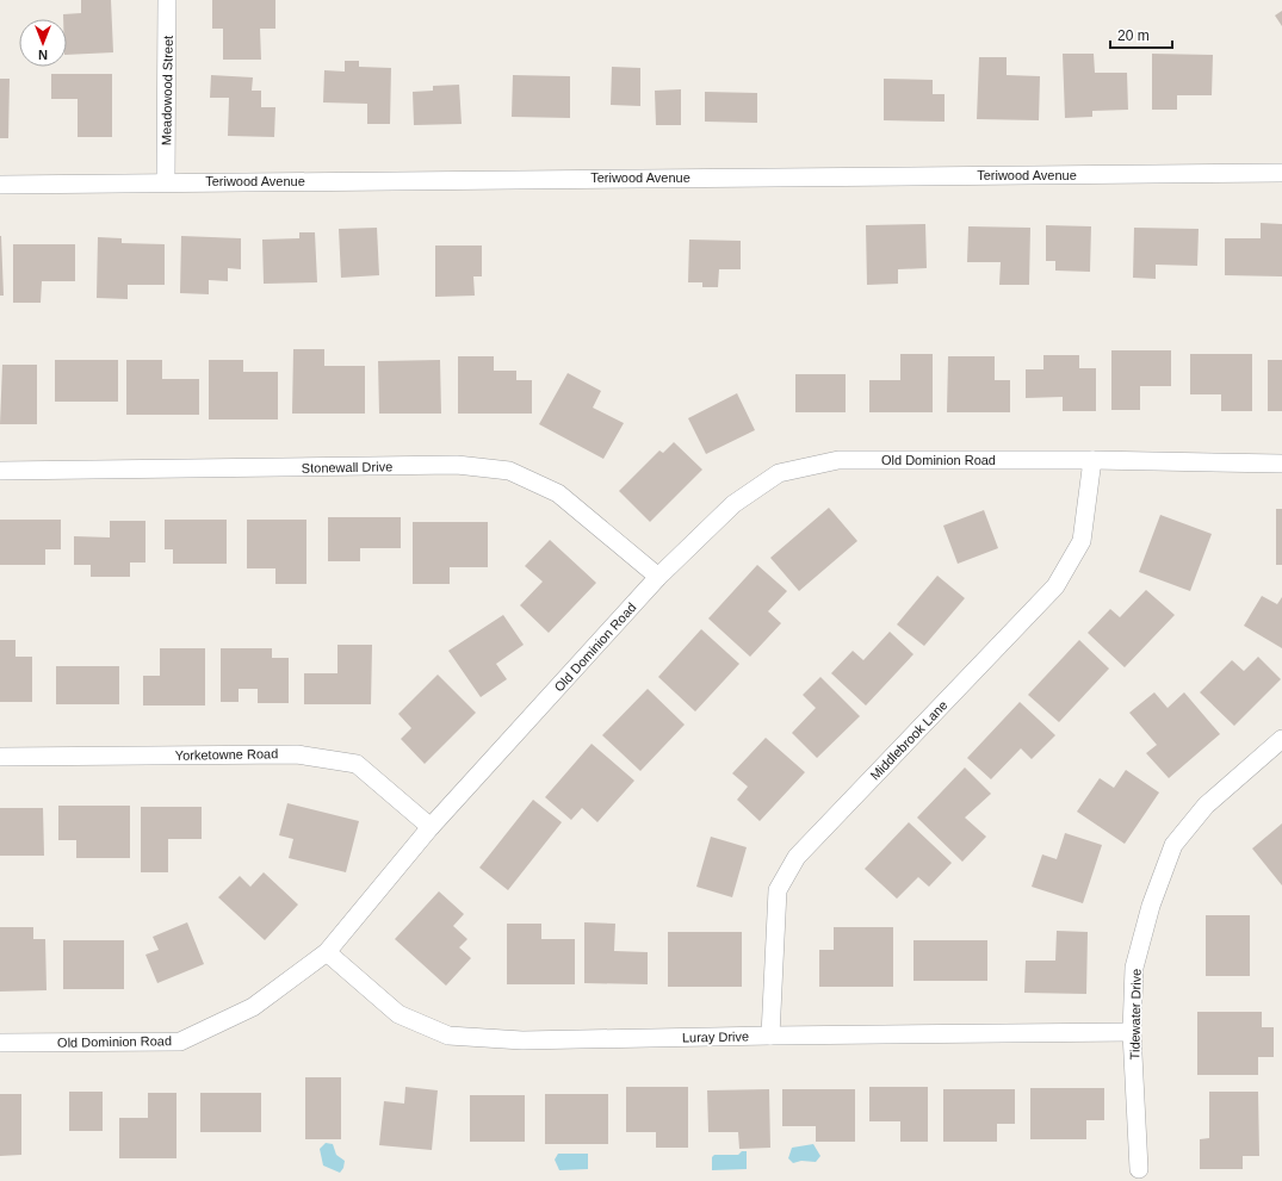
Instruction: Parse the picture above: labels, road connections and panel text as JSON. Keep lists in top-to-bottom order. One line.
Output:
{"streets":{"street":["Meadowood Street","Teriwood Avenue","Old Dominion Road","Stonewall Drive","Middlebrook Lane","Yorketowne Road","Tidewater Drive","Luray Drive"]},"crossings":[["Meadowood Street","Teriwood Avenue"],["Old Dominion Road","Stonewall Drive"],["Old Dominion Road","Middlebrook Lane"],["Old Dominion Road","Yorketowne Road"],["Old Dominion Road","Luray Drive"],["Middlebrook Lane","Luray Drive"],["Tidewater Drive","Luray Drive"]],"scale_bar":"20 m","north":"bottom"}
